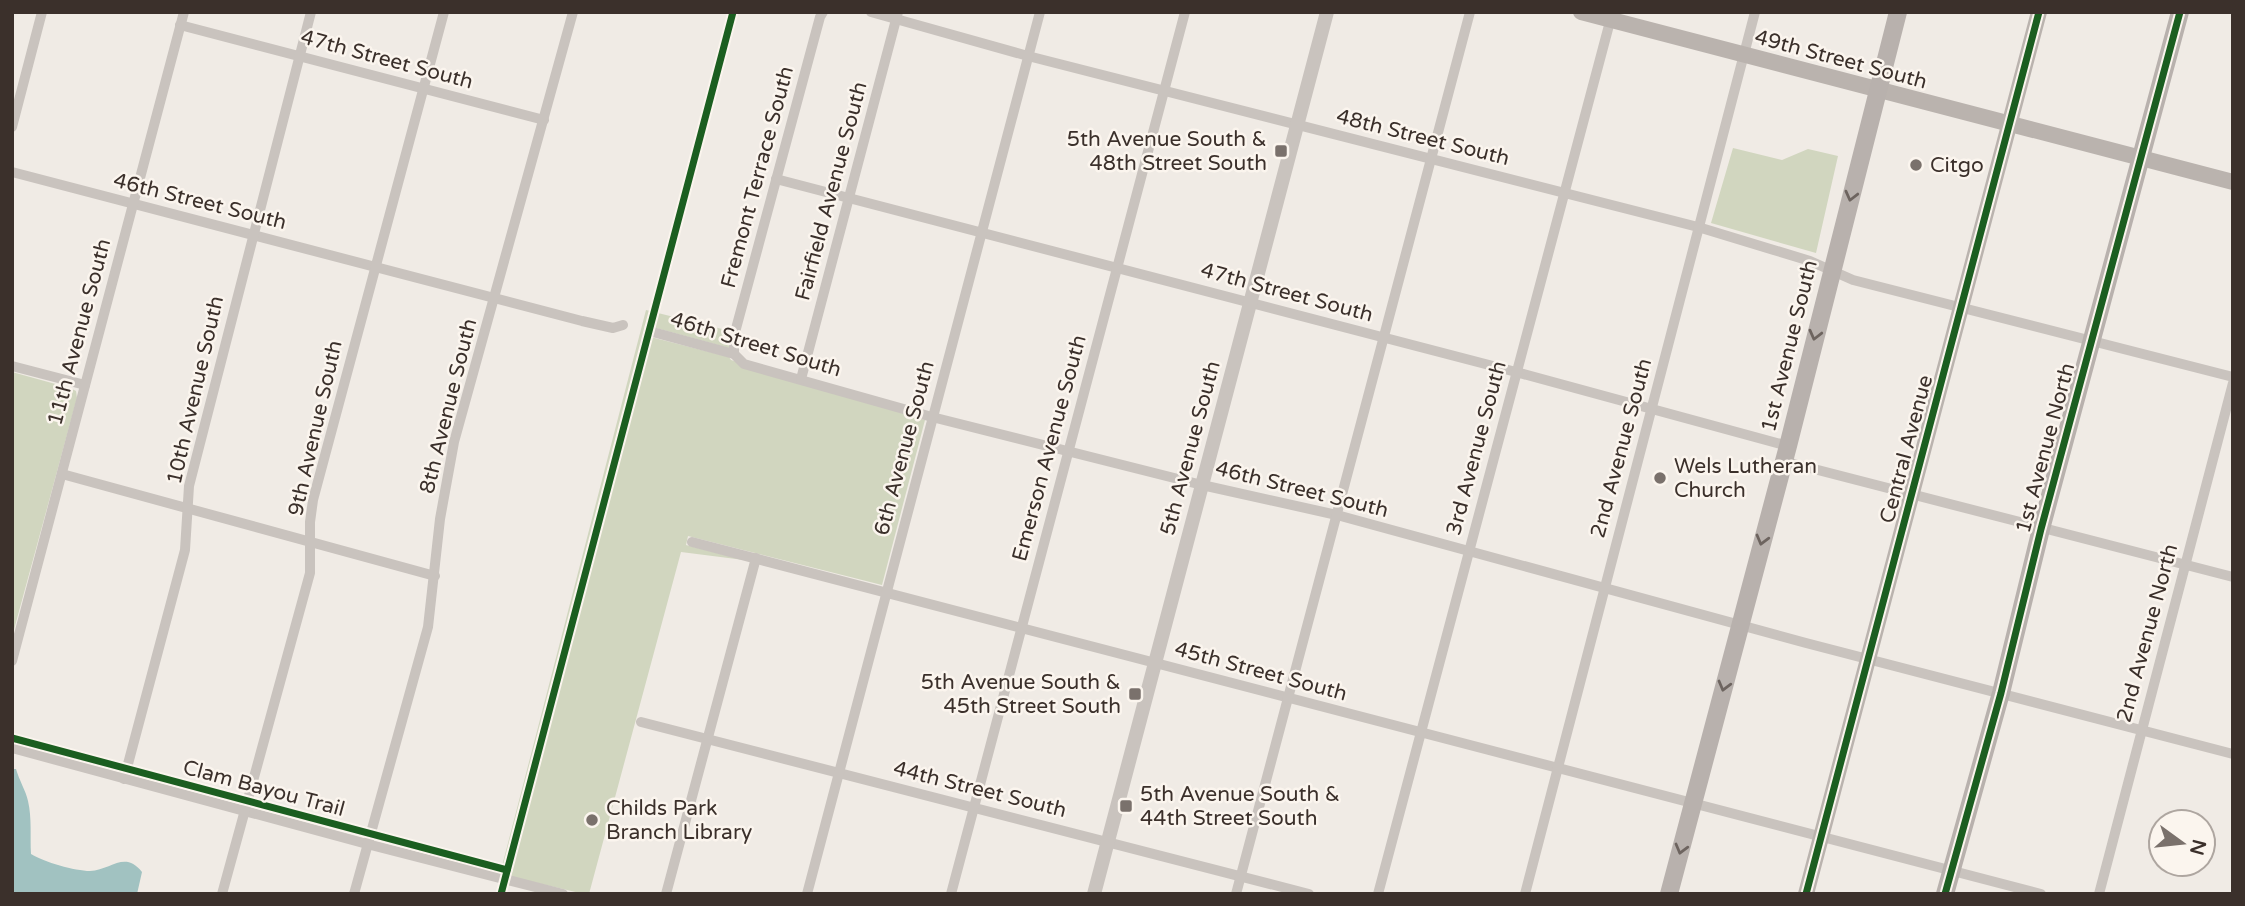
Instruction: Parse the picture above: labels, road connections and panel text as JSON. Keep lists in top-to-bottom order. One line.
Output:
{"streets":{"main road":["49th Street South","1st Avenue South","1st Avenue North","Central Avenue"],"street":["47th Street South","48th Street South","Fremont Terrace South","Fairfield Avenue South","46th Street South","11th Avenue South","10th Avenue South","8th Avenue South","9th Avenue South","6th Avenue South","Emerson Avenue South","5th Avenue South","3rd Avenue South","2nd Avenue South","2nd Avenue North","45th Street South","44th Street South"],"cycle path":["Clam Bayou Trail"]},"crossings":[["47th Street South","Fremont Terrace South"],["47th Street South","Fairfield Avenue South"],["47th Street South","11th Avenue South"],["47th Street South","1st Avenue South"],["47th Street South","10th Avenue South"],["47th Street South","8th Avenue South"],["47th Street South","9th Avenue South"],["47th Street South","6th Avenue South"],["47th Street South","Emerson Avenue South"],["47th Street South","5th Avenue South"],["47th Street South","3rd Avenue South"],["47th Street South","2nd Avenue South"],["47th Street South","1st Avenue North"],["47th Street South","Central Avenue"],["47th Street South","2nd Avenue North"],["49th Street South","1st Avenue South"],["49th Street South","3rd Avenue South"],["49th Street South","2nd Avenue South"],["49th Street South","1st Avenue North"],["49th Street South","Central Avenue"],["48th Street South","Fairfield Avenue South"],["48th Street South","1st Avenue South"],["48th Street South","6th Avenue South"],["48th Street South","Emerson Avenue South"],["48th Street South","5th Avenue South"],["48th Street South","3rd Avenue South"],["48th Street South","2nd Avenue South"],["48th Street South","1st Avenue North"],["48th Street South","Central Avenue"],["48th Street South","2nd Avenue North"],["Fremont Terrace South","46th Street South"],["Fairfield Avenue South","46th Street South"],["46th Street South","11th Avenue South"],["46th Street South","1st Avenue South"],["46th Street South","10th Avenue South"],["46th Street South","8th Avenue South"],["46th Street South","9th Avenue South"],["46th Street South","6th Avenue South"],["46th Street South","Emerson Avenue South"],["46th Street South","5th Avenue South"],["46th Street South","3rd Avenue South"],["46th Street South","2nd Avenue South"],["46th Street South","1st Avenue North"],["46th Street South","Central Avenue"],["46th Street South","2nd Avenue North"],["1st Avenue South","45th Street South"],["6th Avenue South","45th Street South"],["6th Avenue South","44th Street South"],["Emerson Avenue South","45th Street South"],["Emerson Avenue South","44th Street South"],["5th Avenue South","45th Street South"],["5th Avenue South","44th Street South"],["3rd Avenue South","45th Street South"],["2nd Avenue South","45th Street South"],["1st Avenue North","45th Street South"],["Central Avenue","45th Street South"]],"one_way":["1st Avenue South"],"places":{"transit":["5th Avenue South & 48th Street South","5th Avenue South & 45th Street South","5th Avenue South & 44th Street South"],"other":["Citgo","Wels Lutheran Church","Childs Park Branch Library"]},"north":"right"}
